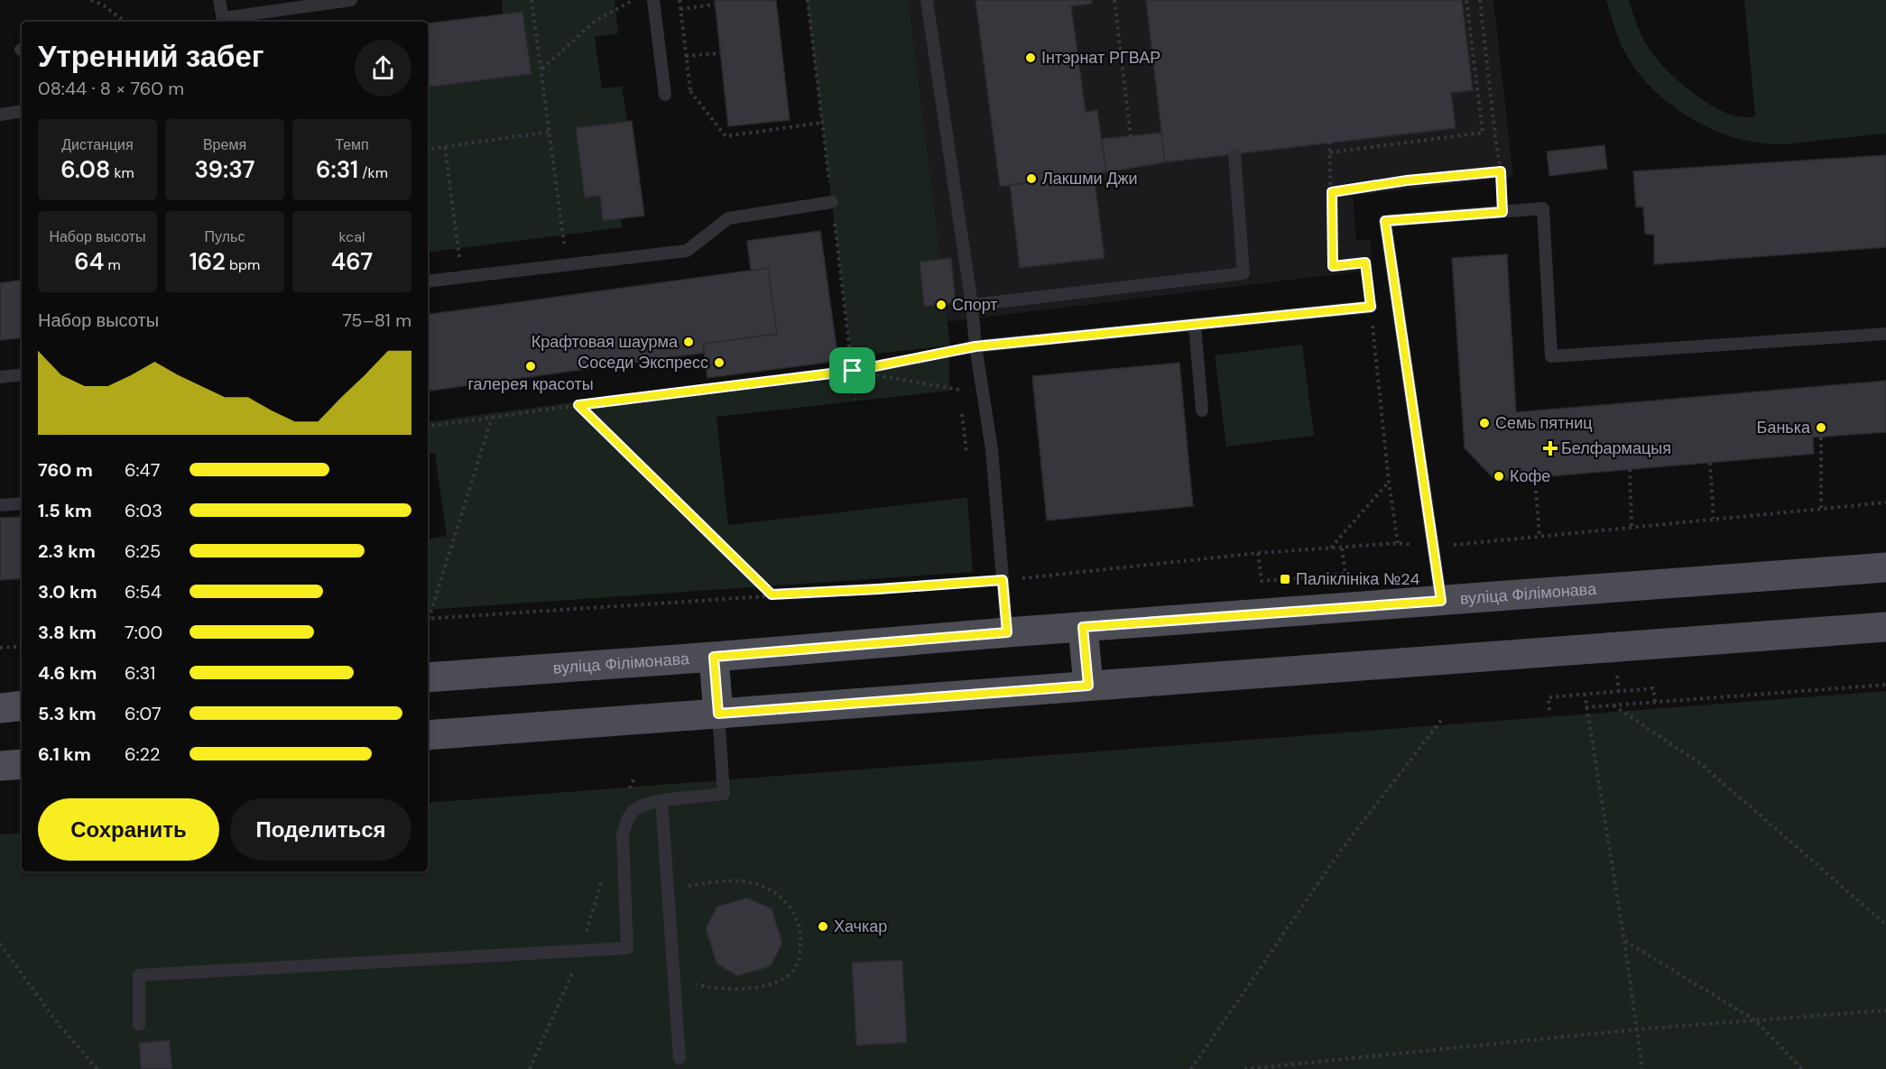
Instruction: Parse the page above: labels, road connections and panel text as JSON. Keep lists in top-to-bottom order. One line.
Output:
{"streets":{"main road":["вуліца Філімонава"]},"places":{"other":["Інтэрнат РГВАР","Лакшми Джи","Спорт","Крафтовая шаурма","Соседи Экспресс","галерея красоты","Семь пятниц","Банька","Кофе","Хачкар"],"health":["Белфармацыя"],"transit":["Паліклініка №24"]},"page":{"heading":["Утренний забег","08:44 · 8 × 760 m"],"stats":[["Дистанция","6.08 km"],["Время","39:37"],["Темп","6:31 /km"],["Набор высоты","64 m"],["Пульс","162 bpm"],["kcal","467"]],"chart":["Набор высоты","75–81 m"],"list":[{"name":"760 m","note":"6:47"},{"name":"1.5 km","note":"6:03"},{"name":"2.3 km","note":"6:25"},{"name":"3.0 km","note":"6:54"},{"name":"3.8 km","note":"7:00"},{"name":"4.6 km","note":"6:31"},{"name":"5.3 km","note":"6:07"},{"name":"6.1 km","note":"6:22"}],"buttons":["Сохранить","Поделиться"]}}
